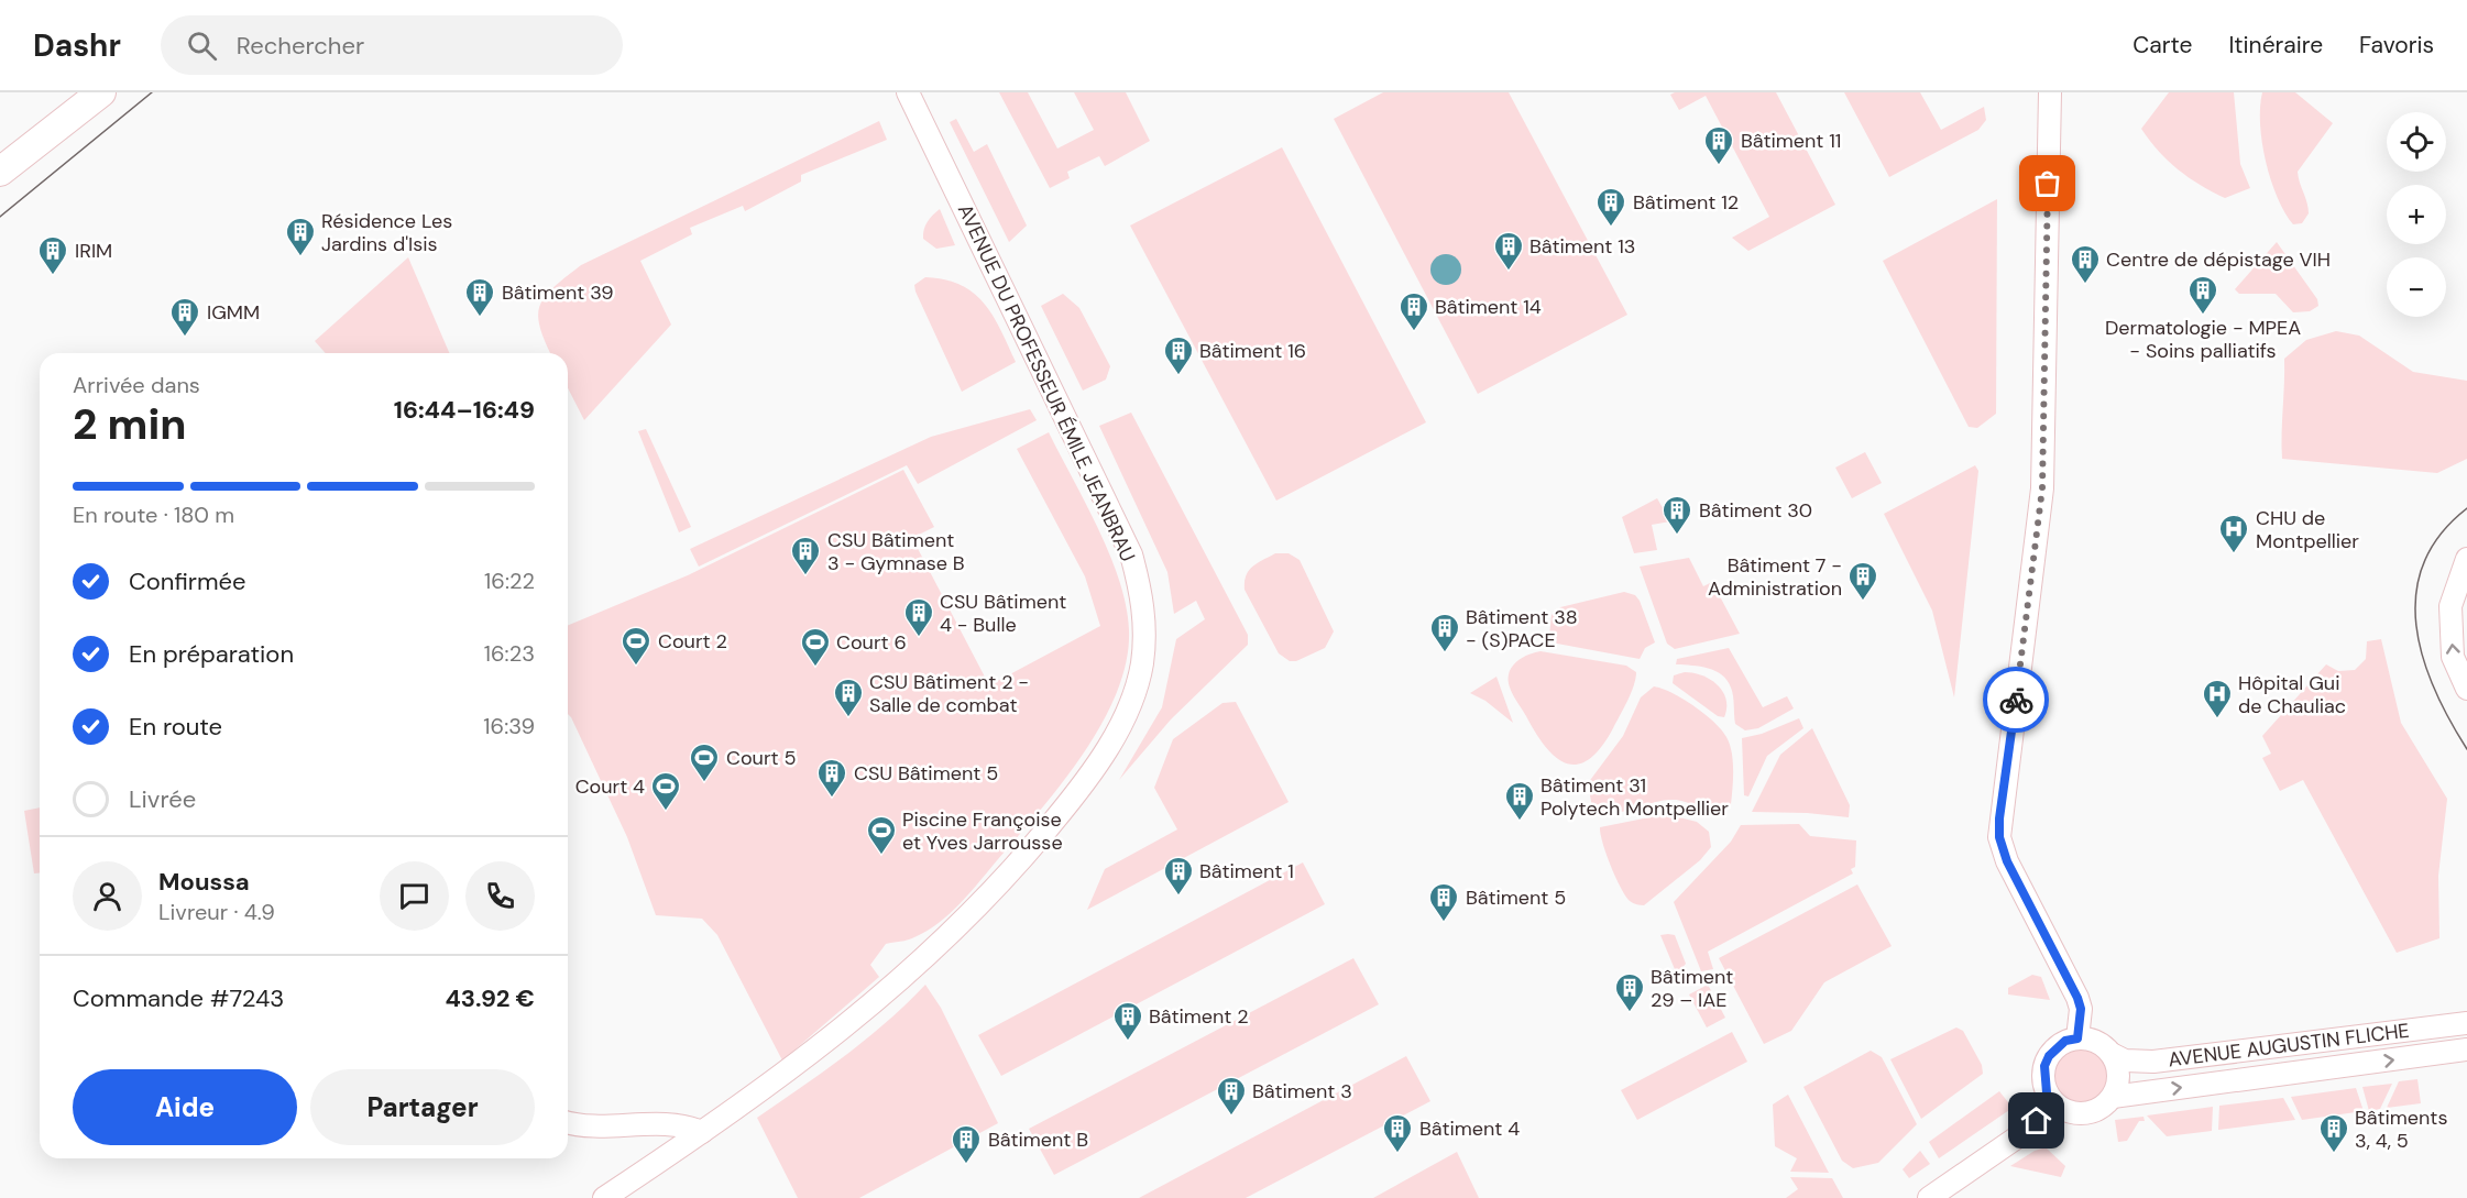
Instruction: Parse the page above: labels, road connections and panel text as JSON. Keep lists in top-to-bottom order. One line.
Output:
{"streets":{"street":["AVENUE DU PROFESSEUR ÉMILE JEANBRAU","AVENUE AUGUSTIN FLICHE"]},"places":{"building":["Bâtiment 11","Bâtiment 12","Résidence Les Jardins d'Isis","Bâtiment 13","IRIM","Centre de dépistage VIH","Dermatologie - MPEA - Soins palliatifs","Bâtiment 39","Bâtiment 14","IGMM","Bâtiment 16","Bâtiment 30","CSU Bâtiment 3 - Gymnase B","Bâtiment 7 - Administration","CSU Bâtiment 4 - Bulle","Bâtiment 38 - (S)PACE","CSU Bâtiment 2 - Salle de combat","CSU Bâtiment 5","Bâtiment 31 Polytech Montpellier","Bâtiment 1","Bâtiment 5","Bâtiment 29 – IAE","Bâtiment 2","Bâtiment 3","Bâtiment 4","Bâtiments 3, 4, 5","Bâtiment B"],"hospital":["CHU de Montpellier","Hôpital Gui de Chauliac"],"sports":["Court 2","Court 6","Court 5","Court 4","Piscine Françoise et Yves Jarrousse"]},"page":{"header":"Dashr","search":"Rechercher","nav":["Carte","Itinéraire","Favoris"],"map_buttons":["+","−"],"heading":["2 min","Arrivée dans","16:44–16:49"],"panel":["Moussa","Livreur · 4.9","Commande #7243","43.92 €"],"bar":"En route · 180 m","list":[["Confirmée","16:22"],["En préparation","16:23"],["En route","16:39"],"Livrée"],"buttons":["Aide","Partager"]}}
